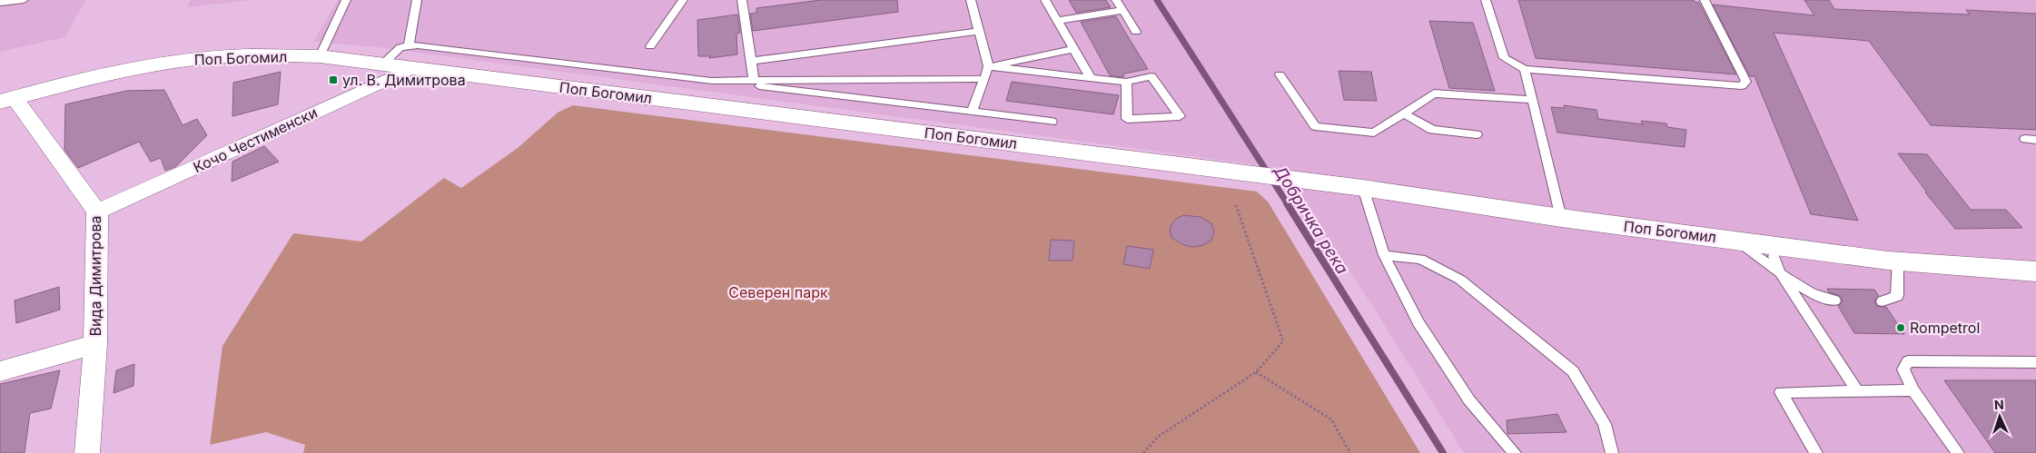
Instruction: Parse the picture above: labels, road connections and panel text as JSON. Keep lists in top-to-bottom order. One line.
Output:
{"streets":{"street":["Поп Богомил","Кочо Честименски","Вида Димитрова"]},"crossings":[["Поп Богомил","Кочо Честименски"],["Поп Богомил","Вида Димитрова"],["Кочо Честименски","Вида Димитрова"]],"water":["Добричка река"],"parks":["Северен парк"],"places":{"transit":["ул. В. Димитрова"],"other":["Rompetrol"]},"north":"top"}
